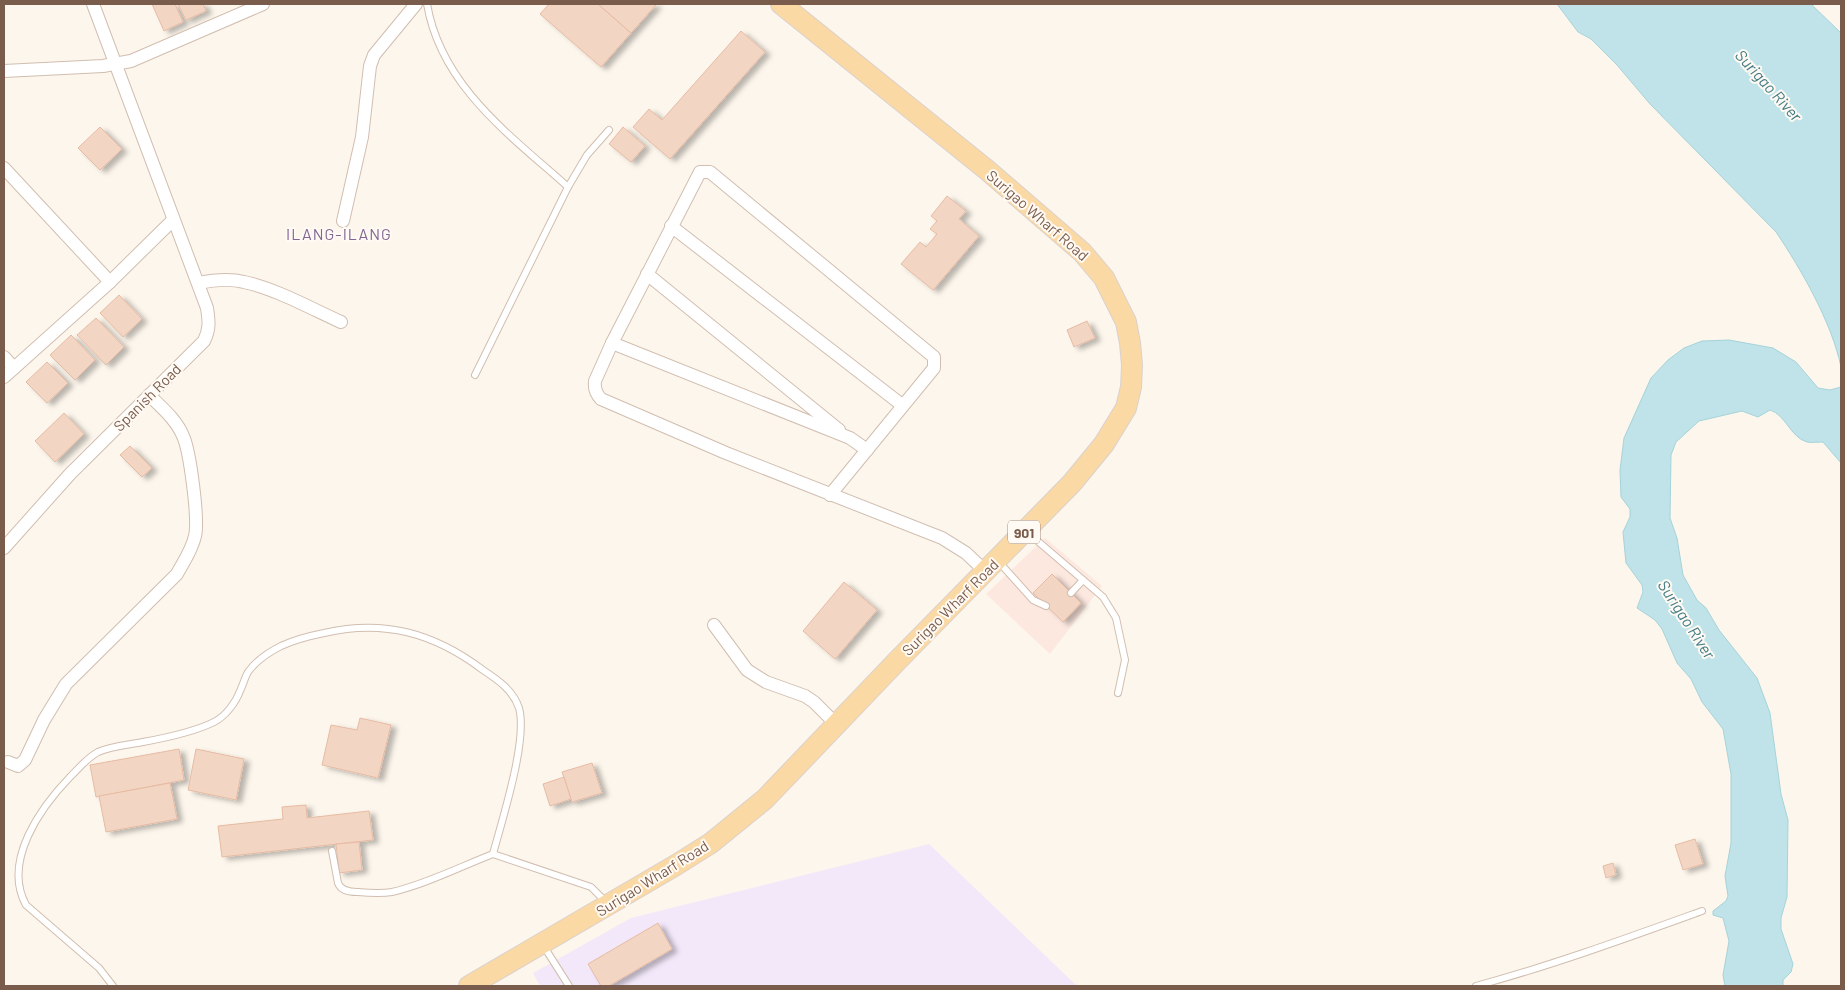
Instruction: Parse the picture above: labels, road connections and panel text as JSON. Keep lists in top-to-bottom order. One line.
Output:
{"streets":{"main road":["Surigao Wharf Road","901"],"street":["Spanish Road"]},"districts":["ILANG-ILANG"],"water":["Surigao River"]}
